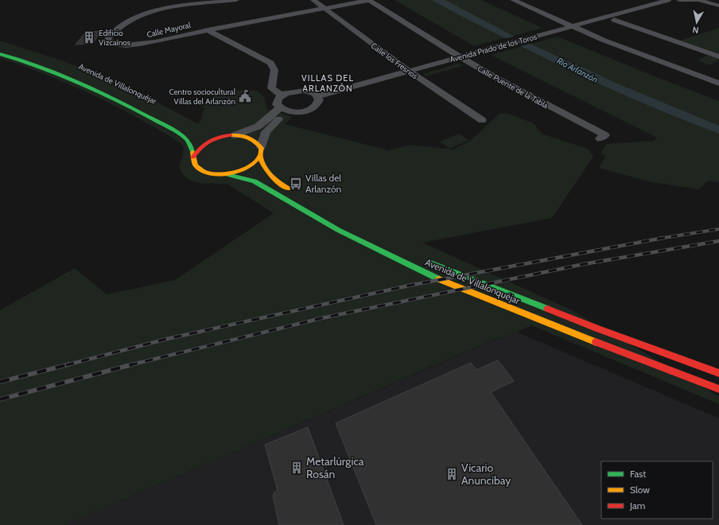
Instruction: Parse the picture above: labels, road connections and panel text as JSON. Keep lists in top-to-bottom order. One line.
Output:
{"streets":{"street":["Calle Mayoral","Avenida Prado de los Toros","Calle los Fresnos","Avenida de Villalonquéjar","Calle Puente de la Tabla"]},"crossings":[["Avenida Prado de los Toros","Calle los Fresnos"],["Avenida Prado de los Toros","Calle Puente de la Tabla"]],"districts":["VILLAS DEL ARLANZÓN"],"water":["Río Arlanzón"],"places":{"building":["Edificio Vizcaínos","Metarlúrgica Rosán","Vicario Anuncibay"],"public building":["Centro sociocultural Villas del Arlanzón"],"bus stop":["Villas del Arlanzón"]},"legend":["Fast","Slow","Jam"],"north":"bottom"}
